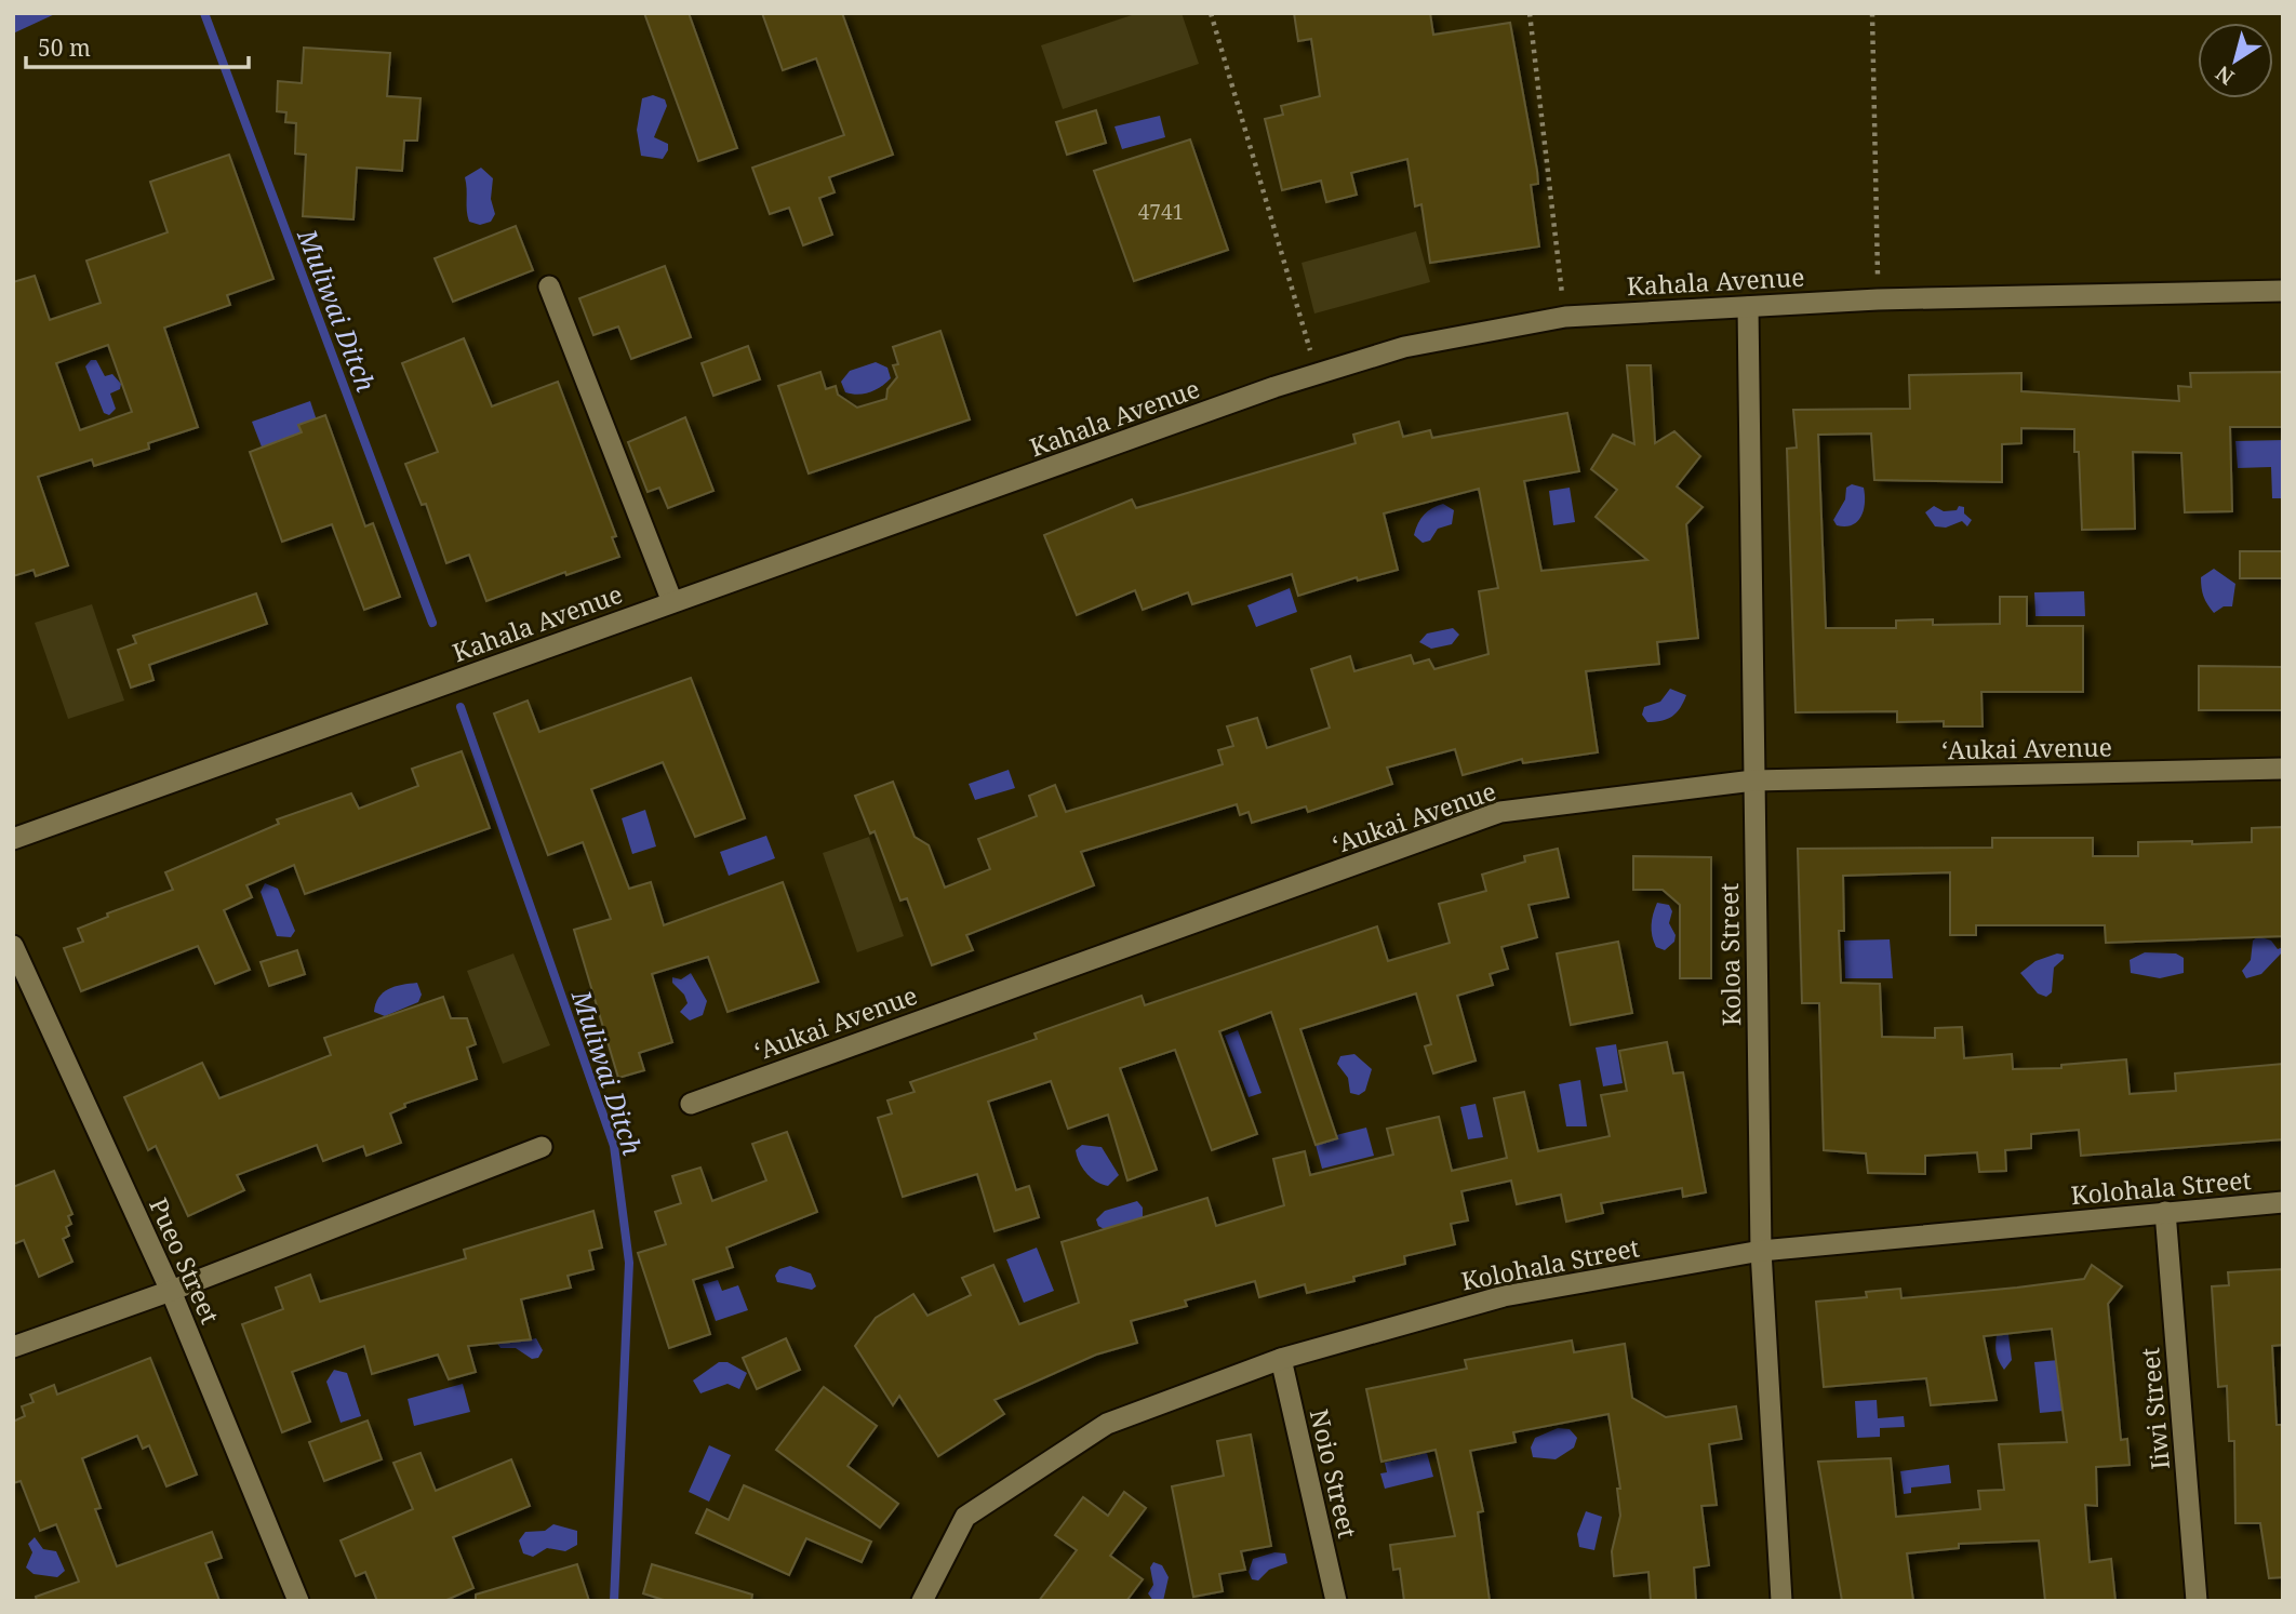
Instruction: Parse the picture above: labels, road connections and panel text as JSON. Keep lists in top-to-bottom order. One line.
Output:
{"streets":{"street":["Kahala Avenue","ʻAukai Avenue","Koloa Street","Kolohala Street","Pueo Street","Iiwi Street","Noio Street"]},"crossings":[["Kahala Avenue","Koloa Street"],["ʻAukai Avenue","Koloa Street"],["Koloa Street","Kolohala Street"],["Kolohala Street","Iiwi Street"],["Kolohala Street","Noio Street"]],"water":["Muliwai Ditch"],"house_numbers":["4741"],"scale_bar":"50 m","north":"bottom left"}
